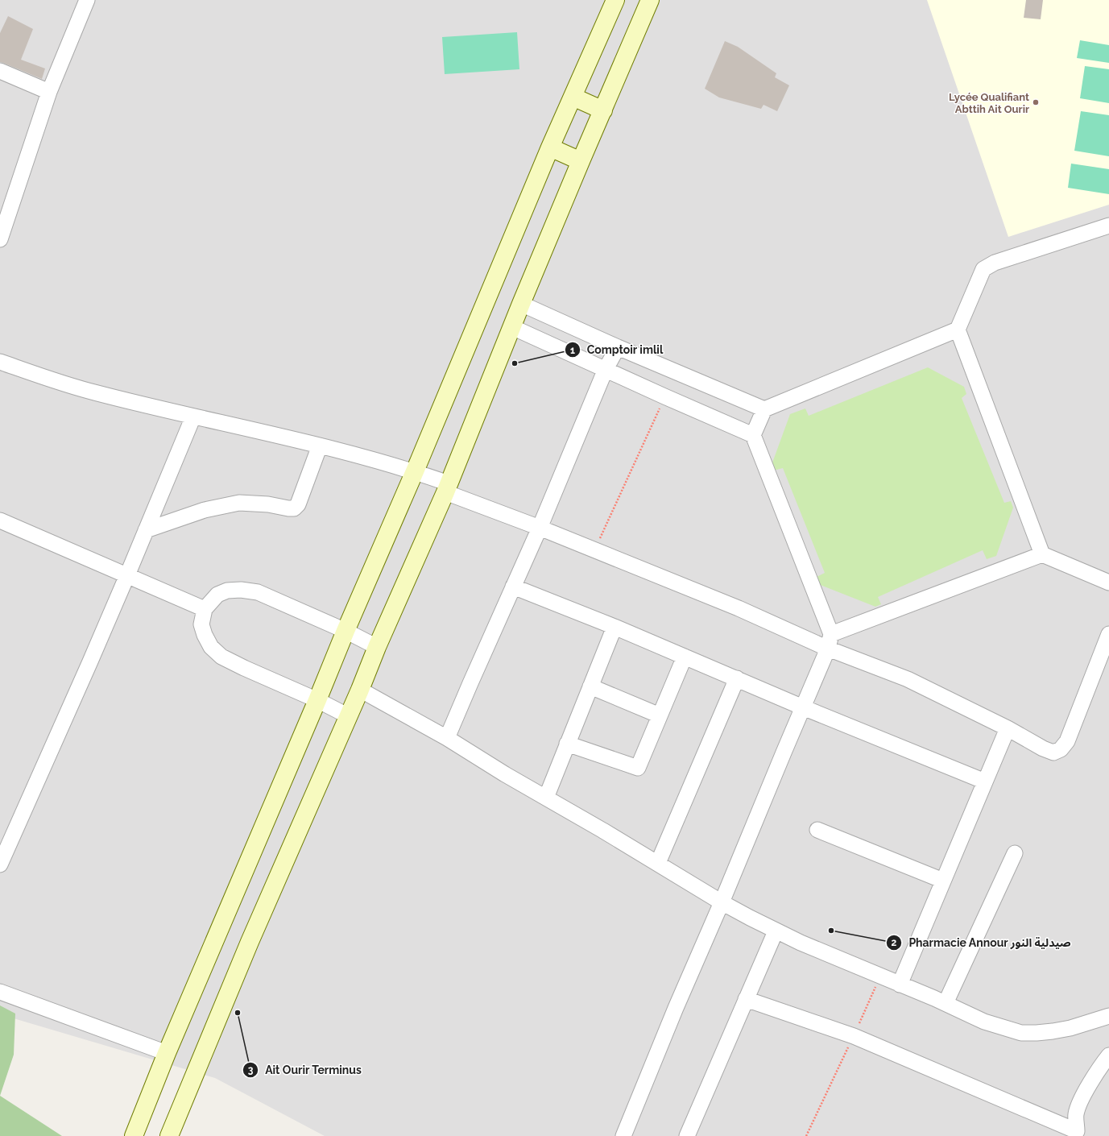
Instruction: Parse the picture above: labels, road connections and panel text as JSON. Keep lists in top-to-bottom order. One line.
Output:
{"places":["Lycée Qualifiant Abttih Ait Ourir","Comptoir imlil","Pharmacie Annour صيدلية النور","Ait Ourir Terminus"]}
